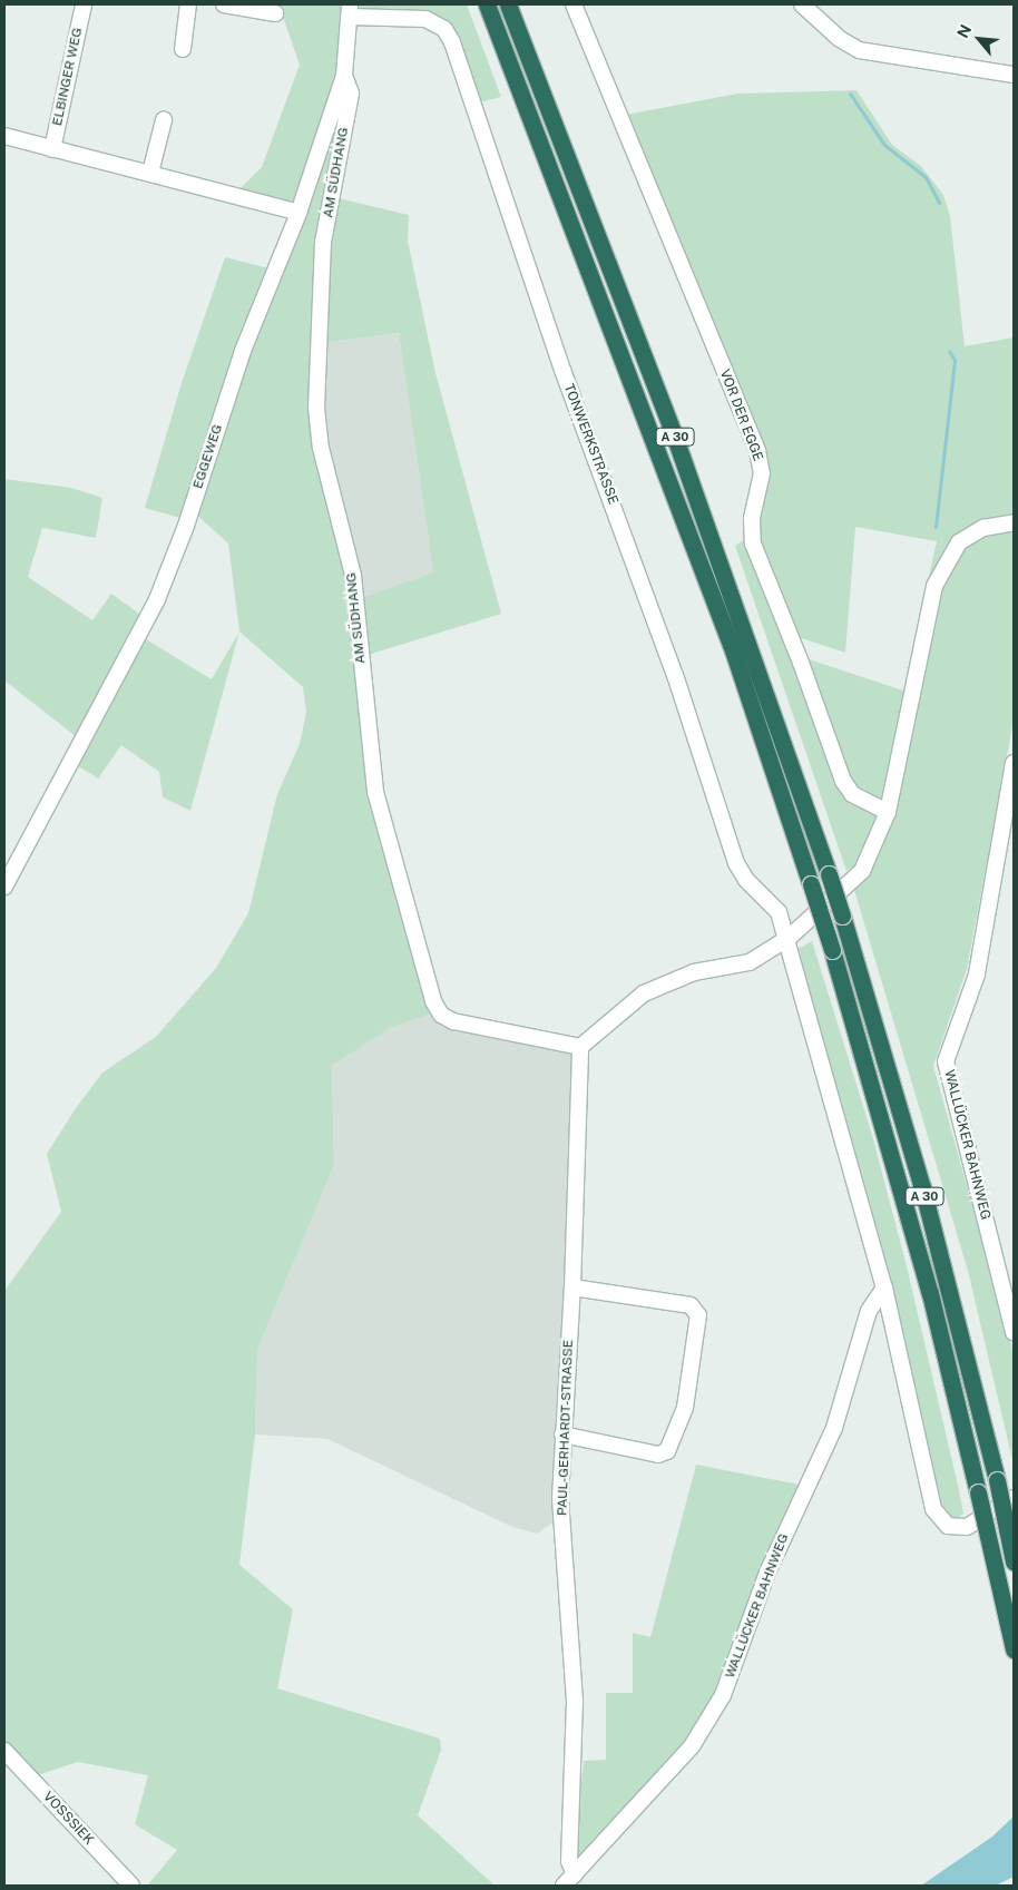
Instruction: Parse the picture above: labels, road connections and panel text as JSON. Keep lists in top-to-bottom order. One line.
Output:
{"streets":{"highway":["A 30"],"street":["ELBINGER WEG","AM SÜDHANG","VOR DER EGGE","TONWERKSTRASSE","EGGEWEG","WALLÜCKER BAHNWEG","PAUL-GERHARDT-STRASSE","VOSSSIEK"]},"crossings":[["AM SÜDHANG","EGGEWEG"],["AM SÜDHANG","PAUL-GERHARDT-STRASSE"],["TONWERKSTRASSE","EGGEWEG"],["WALLÜCKER BAHNWEG","PAUL-GERHARDT-STRASSE"]],"north":"top left"}
